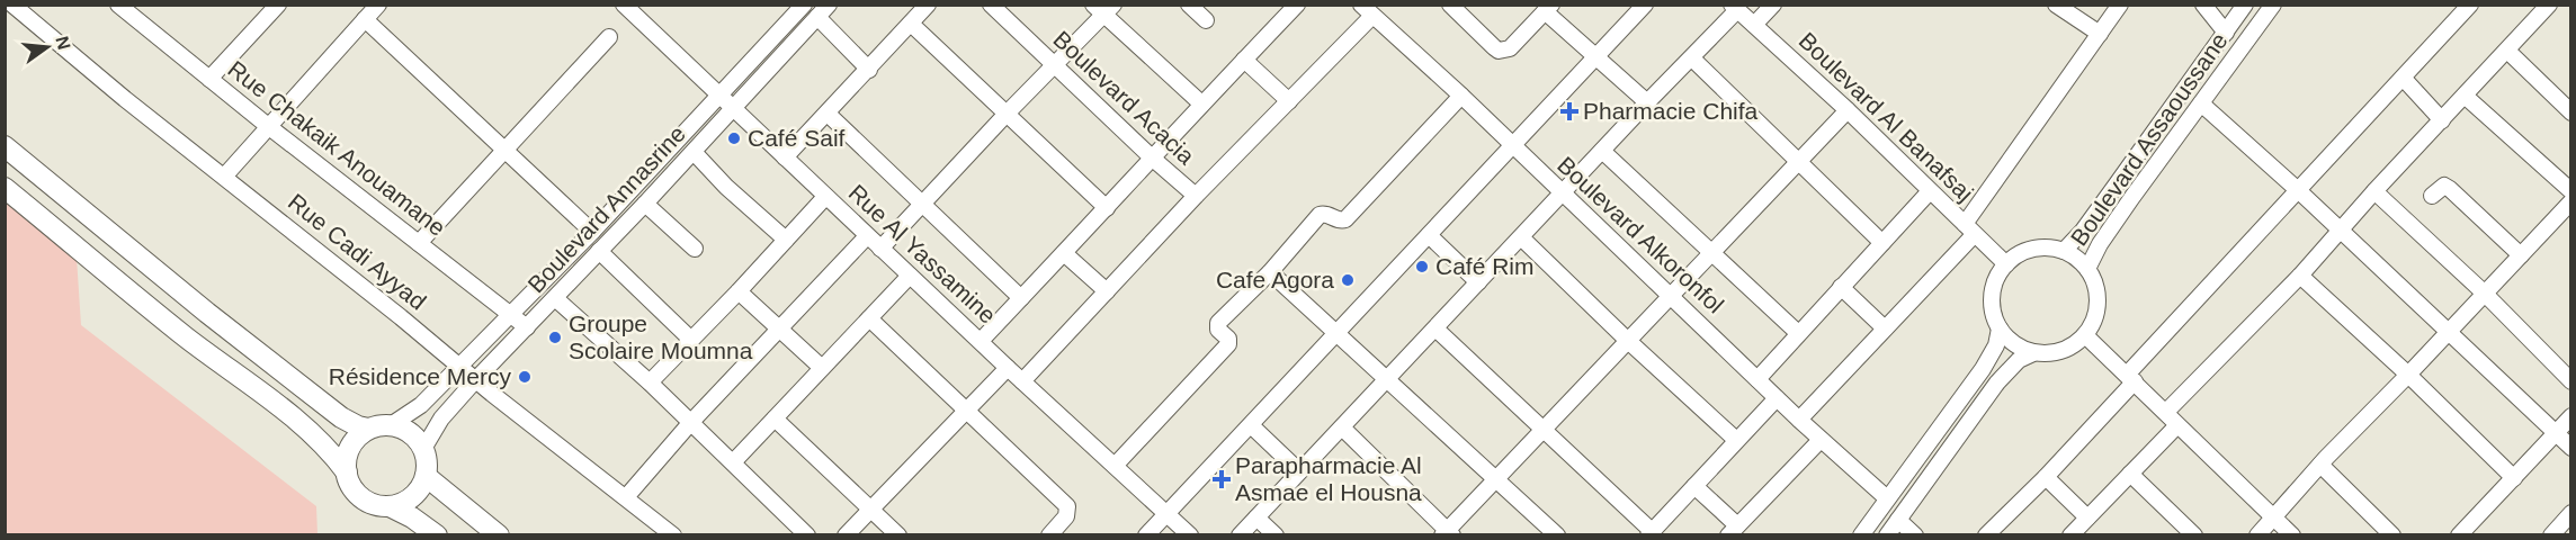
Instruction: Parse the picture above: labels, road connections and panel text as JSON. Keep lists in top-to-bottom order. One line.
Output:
{"streets":{"street":["Boulevard Acacia","Boulevard Al Banafsaj","Boulevard Assaoussane","Rue Chakaik Anouamane","Boulevard Annasrine","Boulevard Alkoronfol","Rue Cadi Ayyad","Rue Al Yassamine"]},"crossings":[["Boulevard Al Banafsaj","Boulevard Assaoussane"],["Rue Chakaik Anouamane","Boulevard Annasrine"],["Boulevard Annasrine","Rue Cadi Ayyad"],["Boulevard Annasrine","Rue Al Yassamine"]],"places":{"health":["Pharmacie Chifa","Parapharmacie Al Asmae el Housna"],"other":["Café Saif","Café Rim","Cafe Agora","Groupe Scolaire Moumna","Résidence Mercy"]},"north":"right"}
